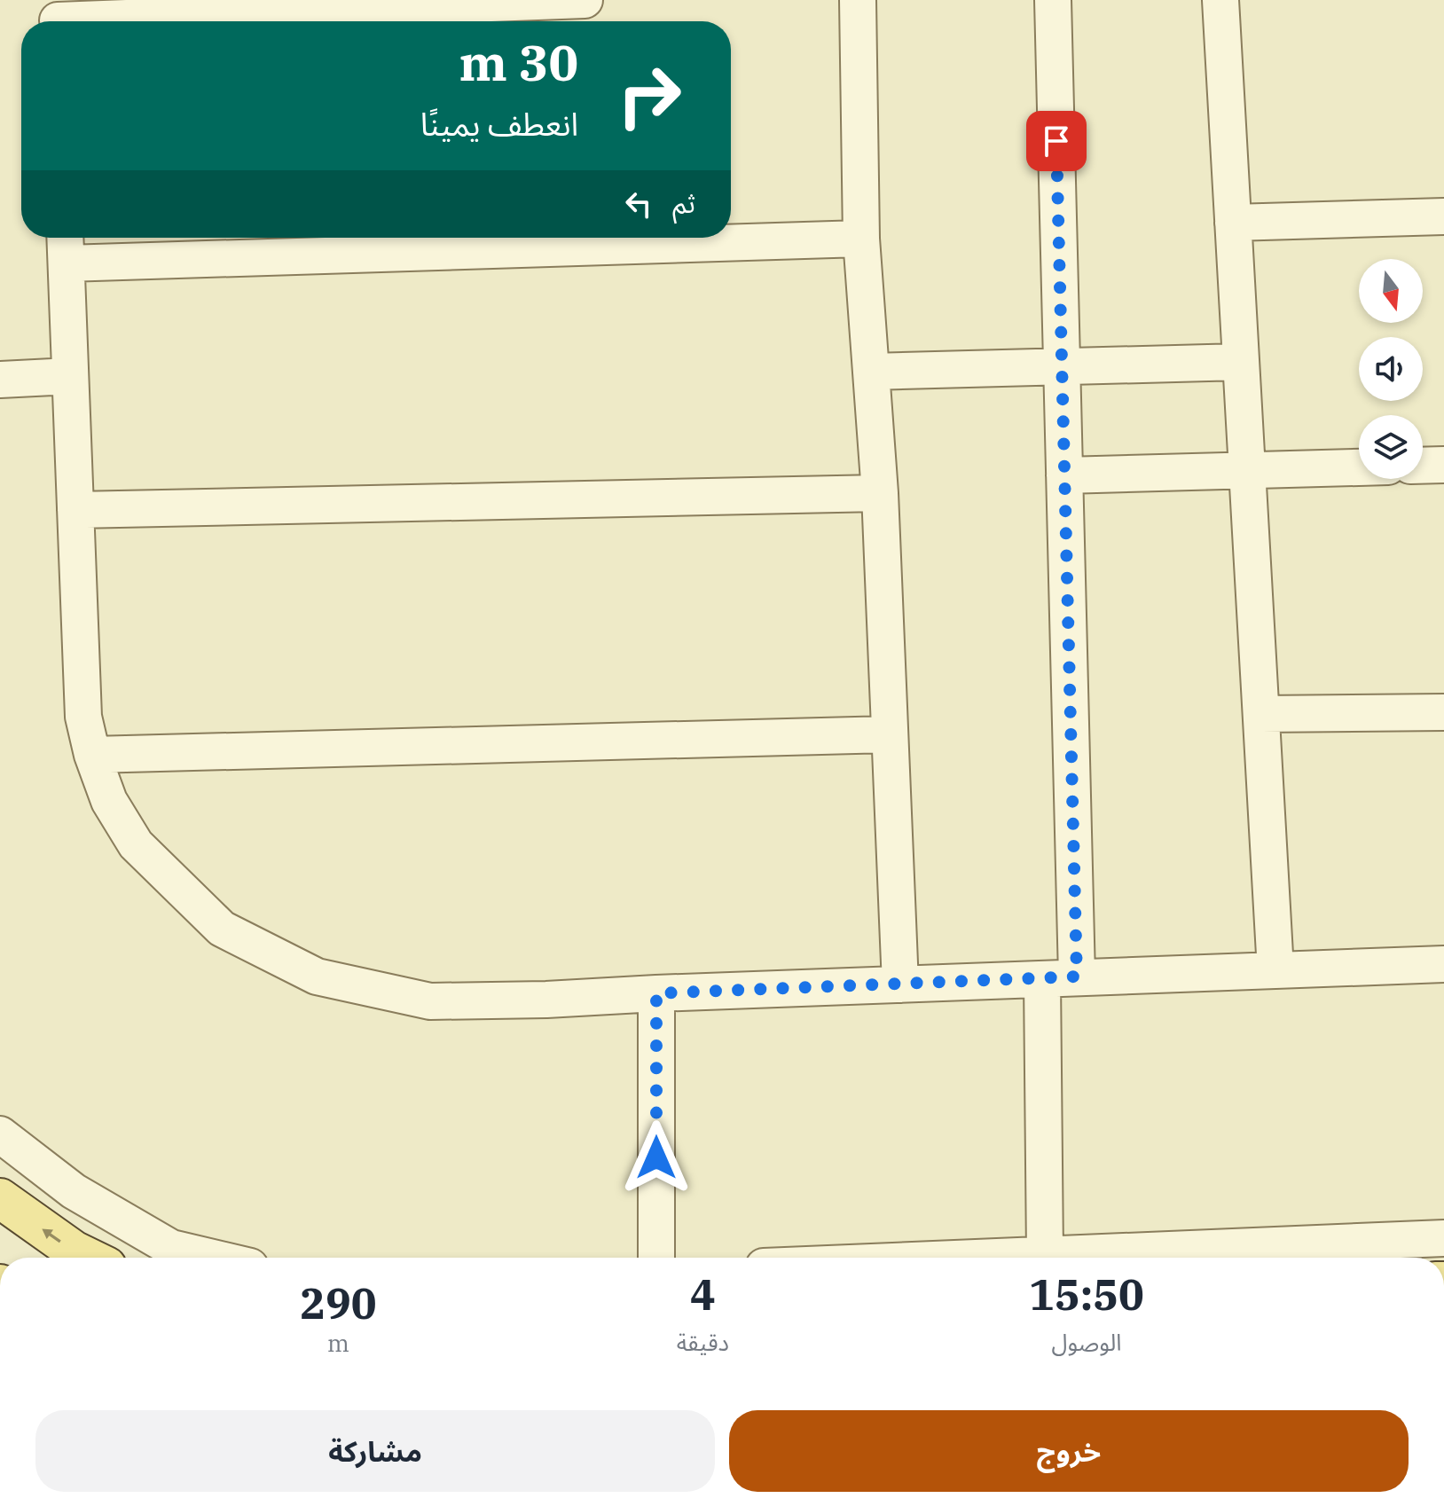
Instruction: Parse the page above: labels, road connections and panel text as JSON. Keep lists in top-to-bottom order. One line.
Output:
{"north":"bottom","page":{"turn":["30 m","انعطف يمينًا"],"then":"ثم","eta":["15:50","الوصول","4","دقيقة","290","m"],"buttons":["خروج","مشاركة"]}}
